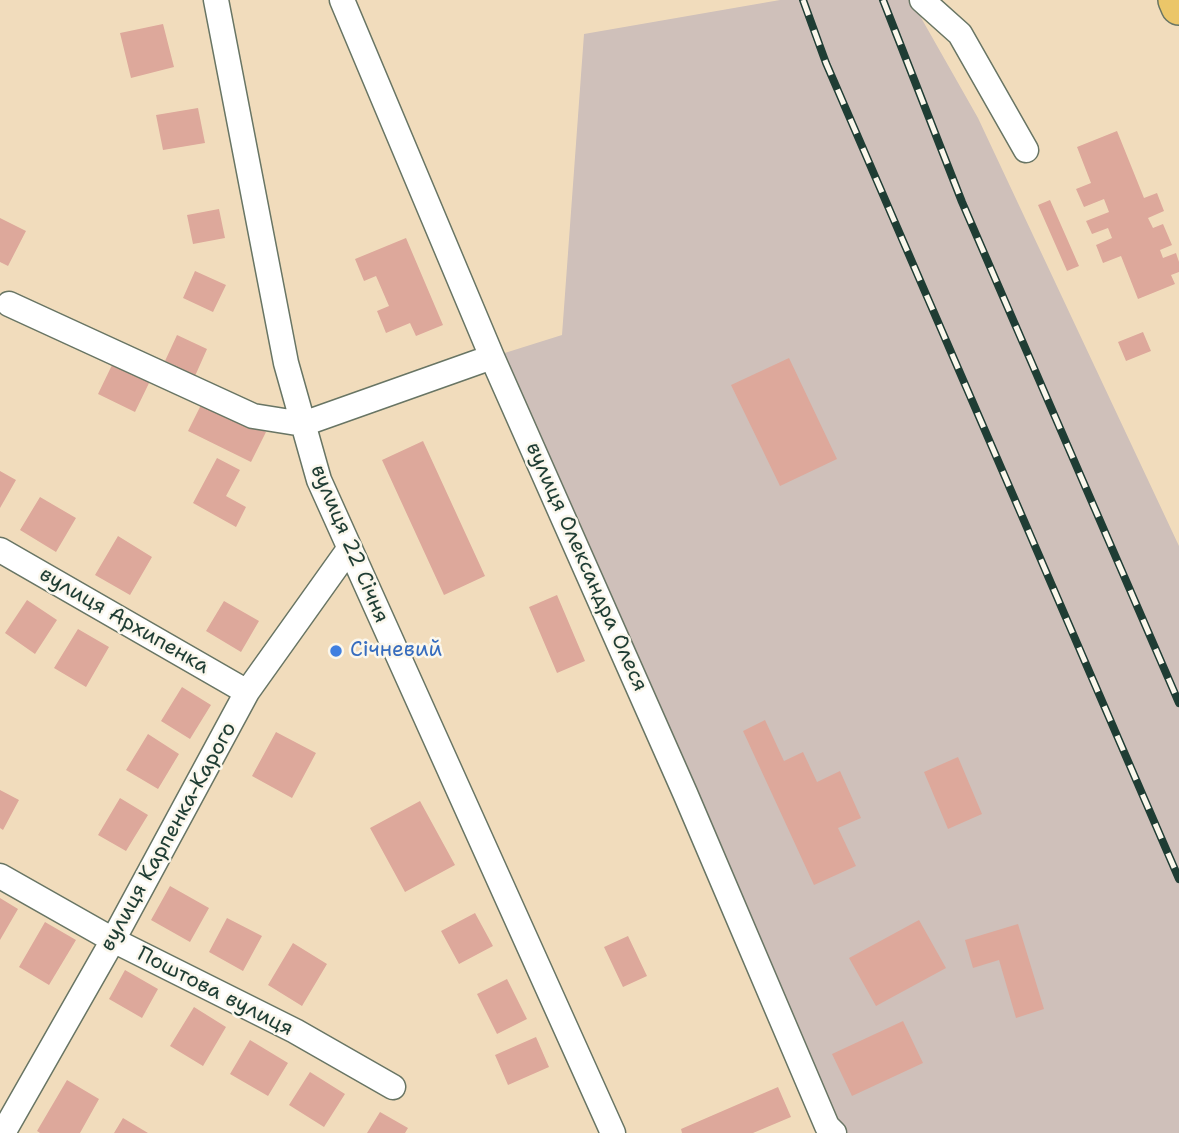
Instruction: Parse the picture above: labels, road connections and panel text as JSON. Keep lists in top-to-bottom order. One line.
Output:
{"streets":{"street":["вулиця 22 Січня","вулиця Олександра Олеся","вулиця Архипенка","вулиця Карпенка-Карого","Поштова вулиця"]},"crossings":[["вулиця 22 Січня","вулиця Карпенка-Карого"],["вулиця Архипенка","вулиця Карпенка-Карого"],["вулиця Карпенка-Карого","Поштова вулиця"]],"places":["Січневий"]}
